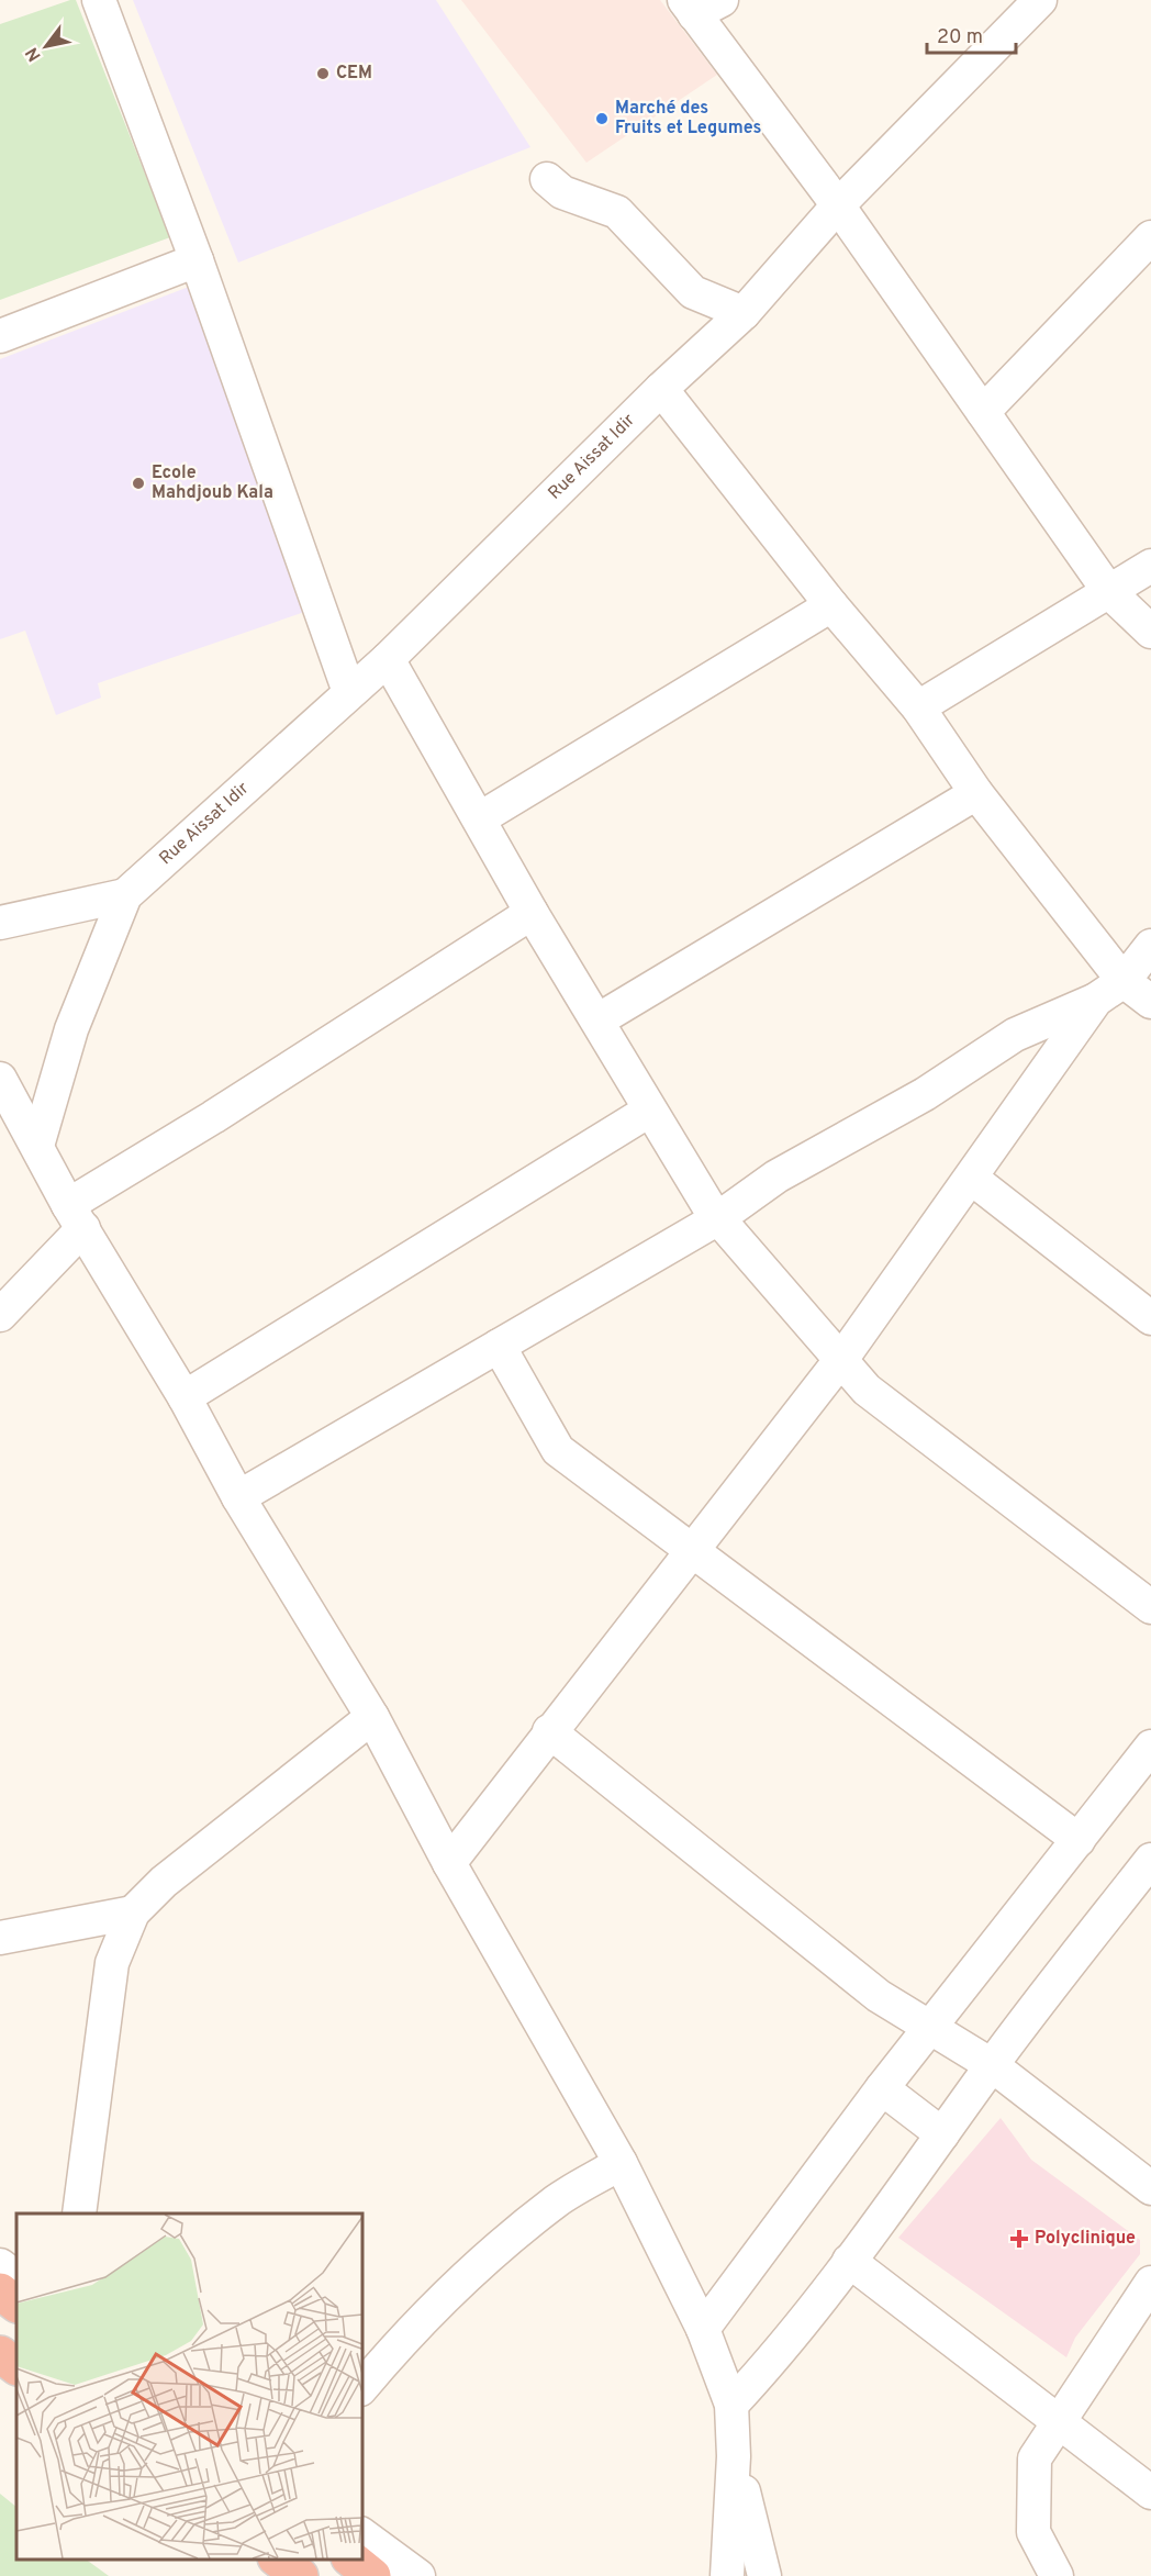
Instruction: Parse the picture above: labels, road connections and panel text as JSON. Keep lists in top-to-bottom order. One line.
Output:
{"streets":{"street":["Rue Aissat Idir"]},"places":{"other":["CEM","Marché des Fruits et Legumes","Ecole Mahdjoub Kala"],"health":["Polyclinique"]},"scale_bar":"20 m","north":"bottom left"}
